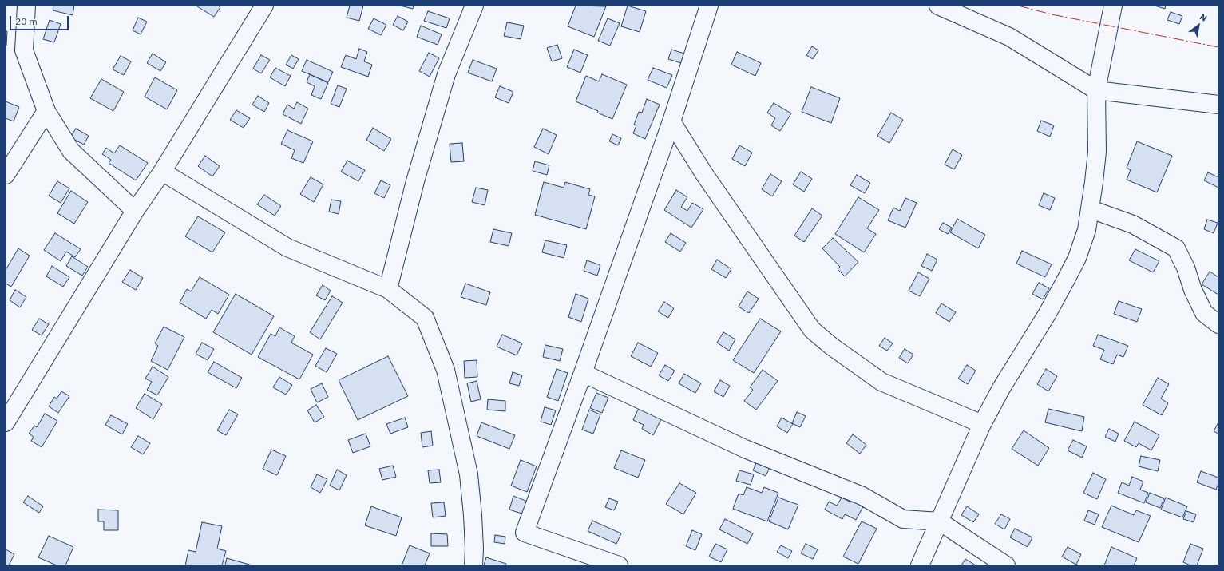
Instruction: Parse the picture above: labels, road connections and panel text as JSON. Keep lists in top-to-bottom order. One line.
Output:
{"scale_bar":"20 m","north":"top right"}
